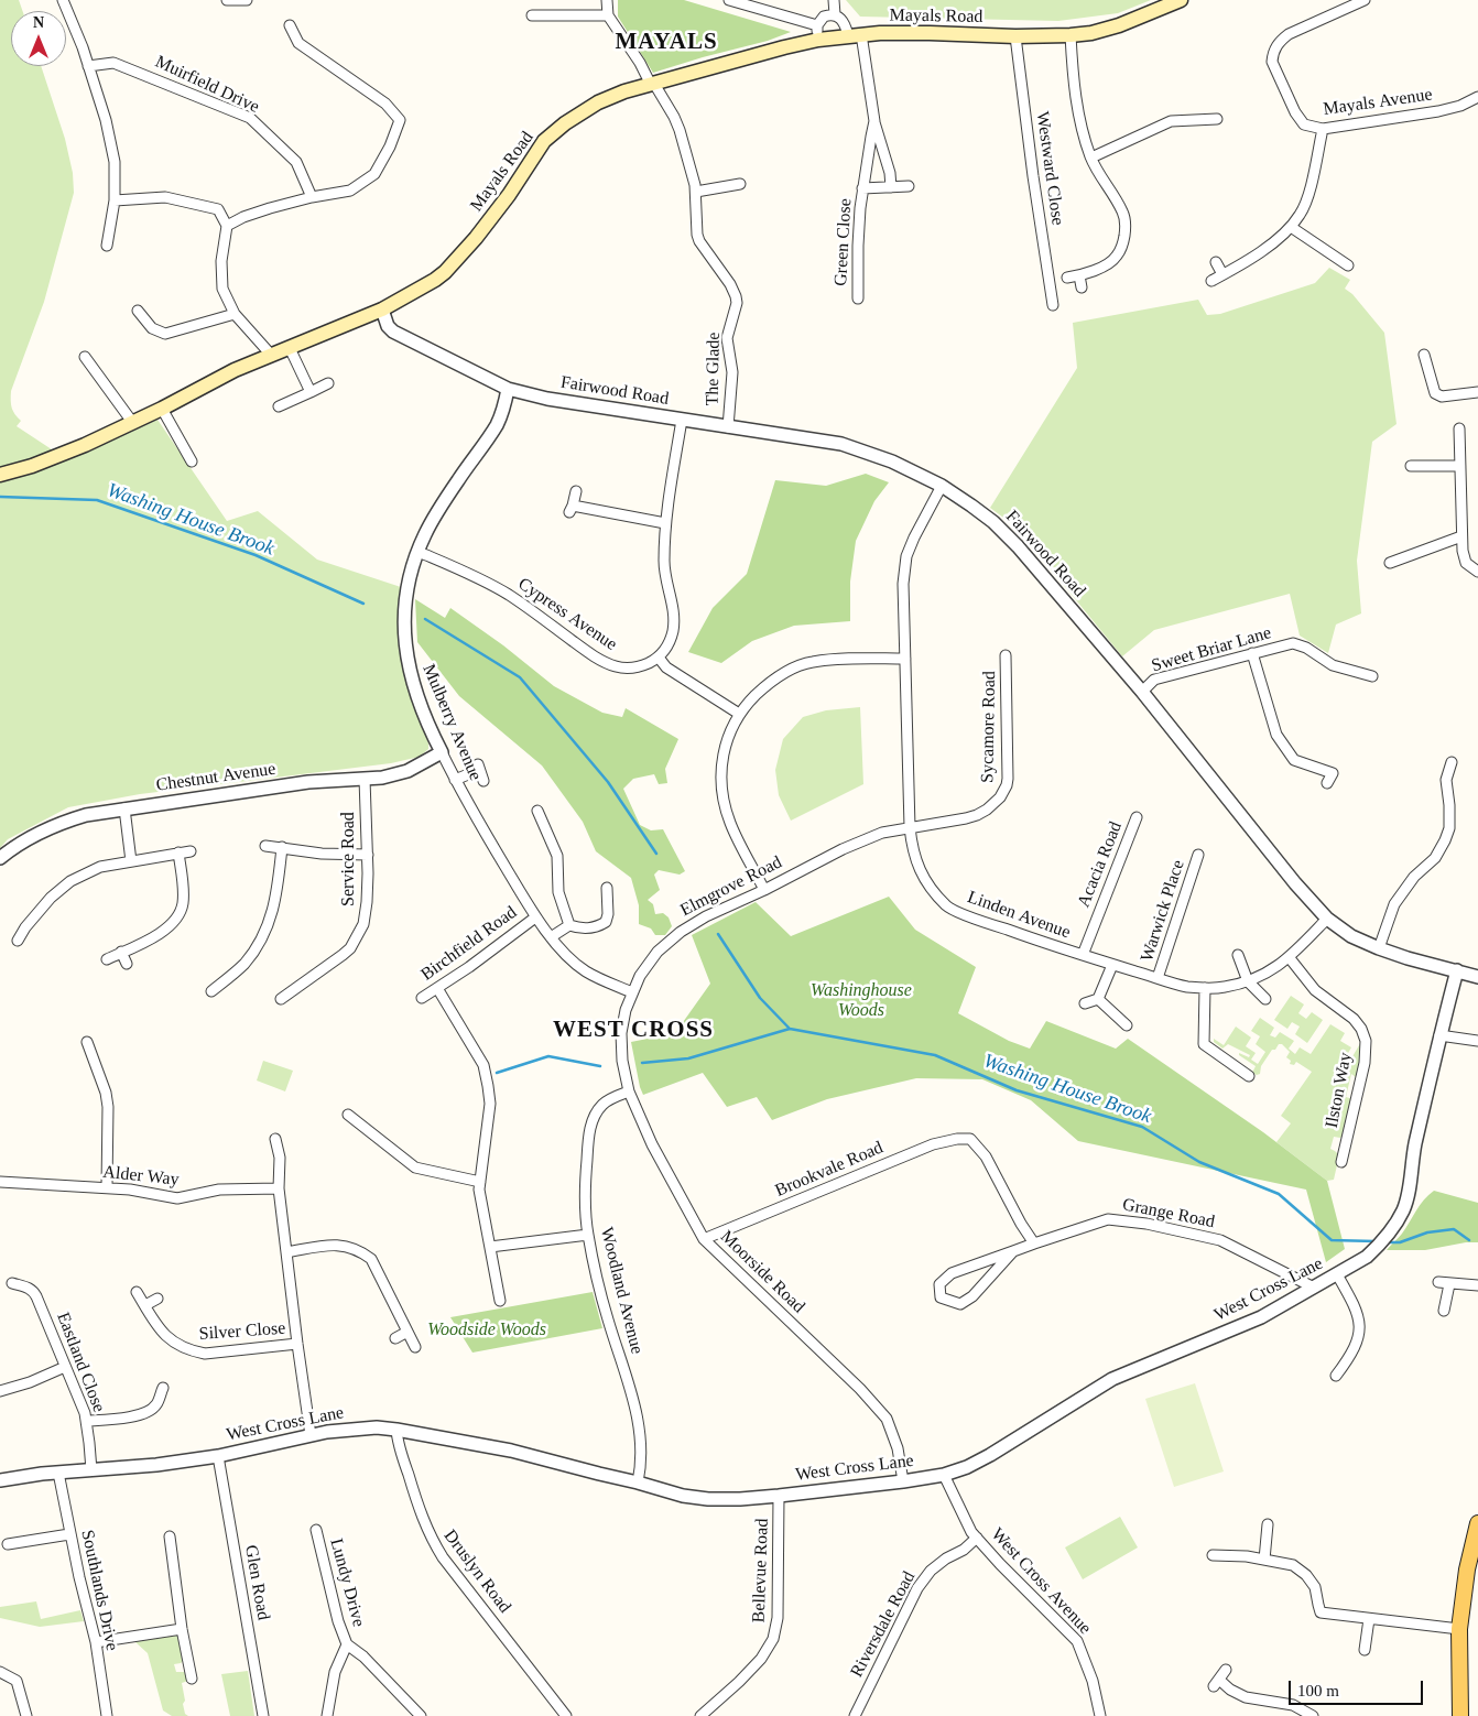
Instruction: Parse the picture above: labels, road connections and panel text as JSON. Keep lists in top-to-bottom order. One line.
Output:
{"streets":{"main road":["Mayals Road"],"street":["Muirfield Drive","Mayals Avenue","Westward Close","Green Close","The Glade","Fairwood Road","Cypress Avenue","Sweet Briar Lane","Mulberry Avenue","Sycamore Road","Chestnut Avenue","Service Road","Acacia Road","Elmgrove Road","Warwick Place","Linden Avenue","Birchfield Road","Ilston Way","Brookvale Road","Alder Way","Grange Road","Moorside Road","West Cross Lane","Woodland Avenue","Silver Close","Eastland Close","Bellevue Road","Druslyn Road","West Cross Avenue","Glen Road","Lundy Drive","Southlands Drive","Riversdale Road"]},"crossings":[["Mayals Road","Westward Close"],["Mayals Road","Green Close"],["Mayals Road","The Glade"],["Mayals Road","Fairwood Road"],["The Glade","Fairwood Road"],["Fairwood Road","Sweet Briar Lane"],["Fairwood Road","Mulberry Avenue"],["Fairwood Road","Linden Avenue"],["Fairwood Road","West Cross Lane"],["Cypress Avenue","Mulberry Avenue"],["Mulberry Avenue","Chestnut Avenue"],["Mulberry Avenue","Elmgrove Road"],["Mulberry Avenue","Birchfield Road"],["Sycamore Road","Elmgrove Road"],["Sycamore Road","Linden Avenue"],["Chestnut Avenue","Service Road"],["Acacia Road","Linden Avenue"],["Elmgrove Road","Linden Avenue"],["Elmgrove Road","Moorside Road"],["Warwick Place","Linden Avenue"],["Linden Avenue","Ilston Way"],["Brookvale Road","Grange Road"],["Brookvale Road","Moorside Road"],["Grange Road","West Cross Lane"],["Moorside Road","West Cross Lane"],["Moorside Road","Woodland Avenue"],["West Cross Lane","Woodland Avenue"],["West Cross Lane","Eastland Close"],["West Cross Lane","Bellevue Road"],["West Cross Lane","Druslyn Road"],["West Cross Lane","West Cross Avenue"],["West Cross Lane","Glen Road"],["West Cross Lane","Southlands Drive"],["West Cross Avenue","Riversdale Road"]],"districts":["MAYALS","WEST CROSS"],"water":["Washing House Brook"],"parks":["Washinghouse Woods","Woodside Woods"],"scale_bar":"100 m","north":"top"}
